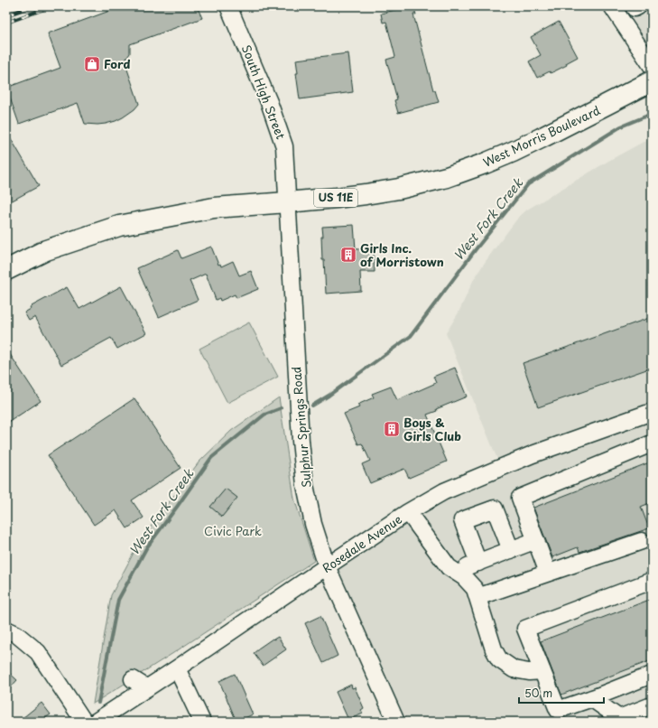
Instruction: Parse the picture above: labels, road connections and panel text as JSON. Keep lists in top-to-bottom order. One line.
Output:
{"streets":{"main road":["West Morris Boulevard","US 11E"],"street":["South High Street","Sulphur Springs Road","Rosedale Avenue"]},"crossings":[["South High Street","West Morris Boulevard"],["South High Street","Sulphur Springs Road"],["West Morris Boulevard","Sulphur Springs Road"],["Sulphur Springs Road","Rosedale Avenue"]],"water":["West Fork Creek"],"parks":["Civic Park"],"places":{"shop":["Ford"],"building":["Girls Inc. of Morristown","Boys & Girls Club"]},"scale_bar":"50 m"}
